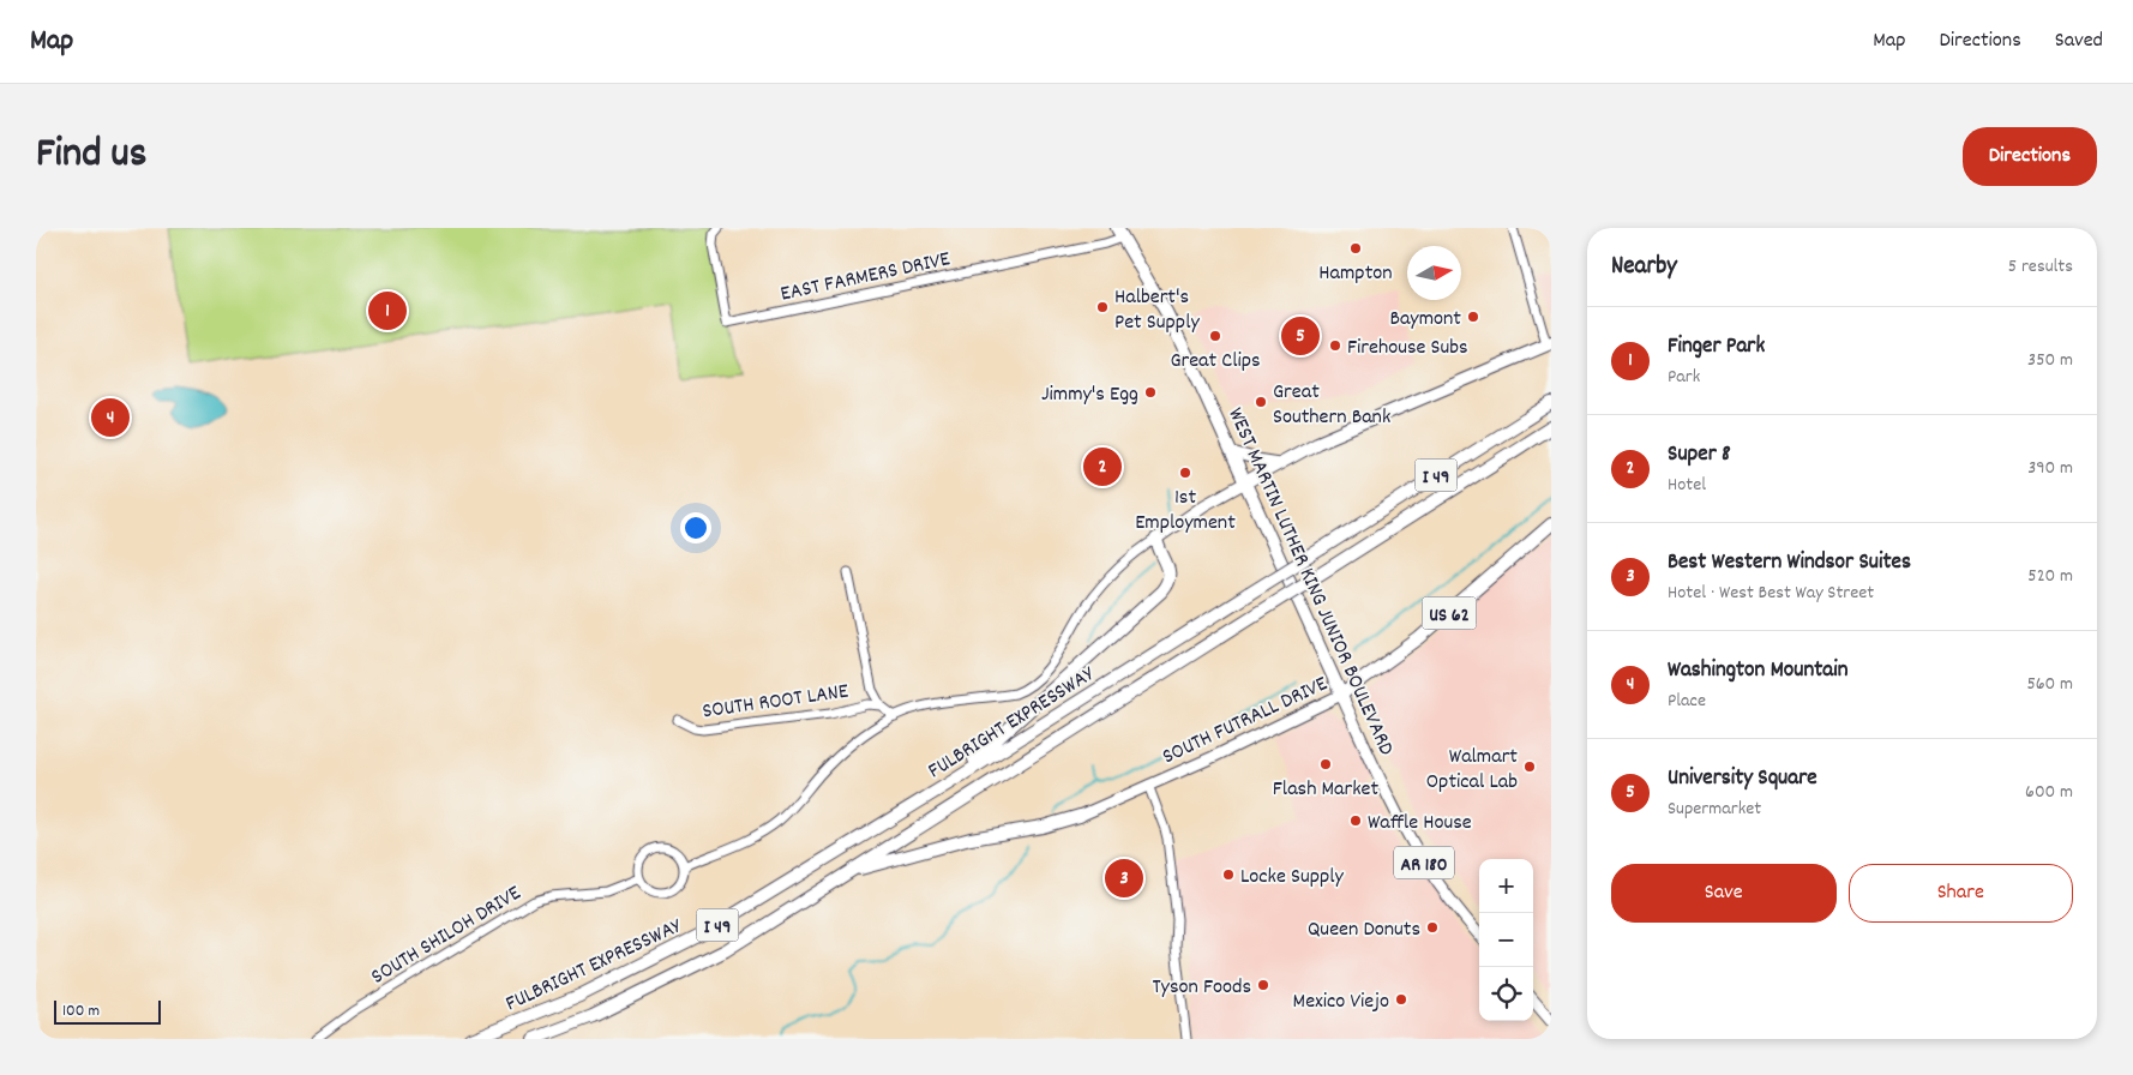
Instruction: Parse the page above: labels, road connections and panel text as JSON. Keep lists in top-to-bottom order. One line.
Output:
{"streets":{"highway":["I 49","WEST MARTIN LUTHER KING JUNIOR BOULEVARD","US 62","SOUTH FUTRALL DRIVE","FULBRIGHT EXPRESSWAY"],"main road":["AR 180"],"street":["EAST FARMERS DRIVE","SOUTH ROOT LANE","SOUTH SHILOH DRIVE"]},"crossings":[["EAST FARMERS DRIVE","WEST MARTIN LUTHER KING JUNIOR BOULEVARD"],["WEST MARTIN LUTHER KING JUNIOR BOULEVARD","SOUTH FUTRALL DRIVE"]],"places":["Hampton","Halbert's Pet Supply","Baymont","Great Clips","Firehouse Subs","Jimmy's Egg","Great Southern Bank","1st Employment","Flash Market","Walmart Optical Lab","Waffle House","Locke Supply","Queen Donuts","Tyson Foods","Mexico Viejo"],"scale_bar":"100 m","north":"right","page":{"header":"Map","nav":["Map","Directions","Saved"],"title":"Find us","buttons":["Directions",["Save","Share"]],"heading":["Nearby","5 results"],"pins":["1","5","4","2","3"],"list":[{"mark":"1","name":"Finger Park","note":"Park","value":"350 m"},{"mark":"2","name":"Super 8","note":"Hotel","value":"390 m"},{"mark":"3","name":"Best Western Windsor Suites","note":"Hotel · West Best Way Street","value":"520 m"},{"mark":"4","name":"Washington Mountain","note":"Place","value":"560 m"},{"mark":"5","name":"University Square","note":"Supermarket","value":"600 m"}],"map_buttons":["+","−"],"scale":"100 m"}}
